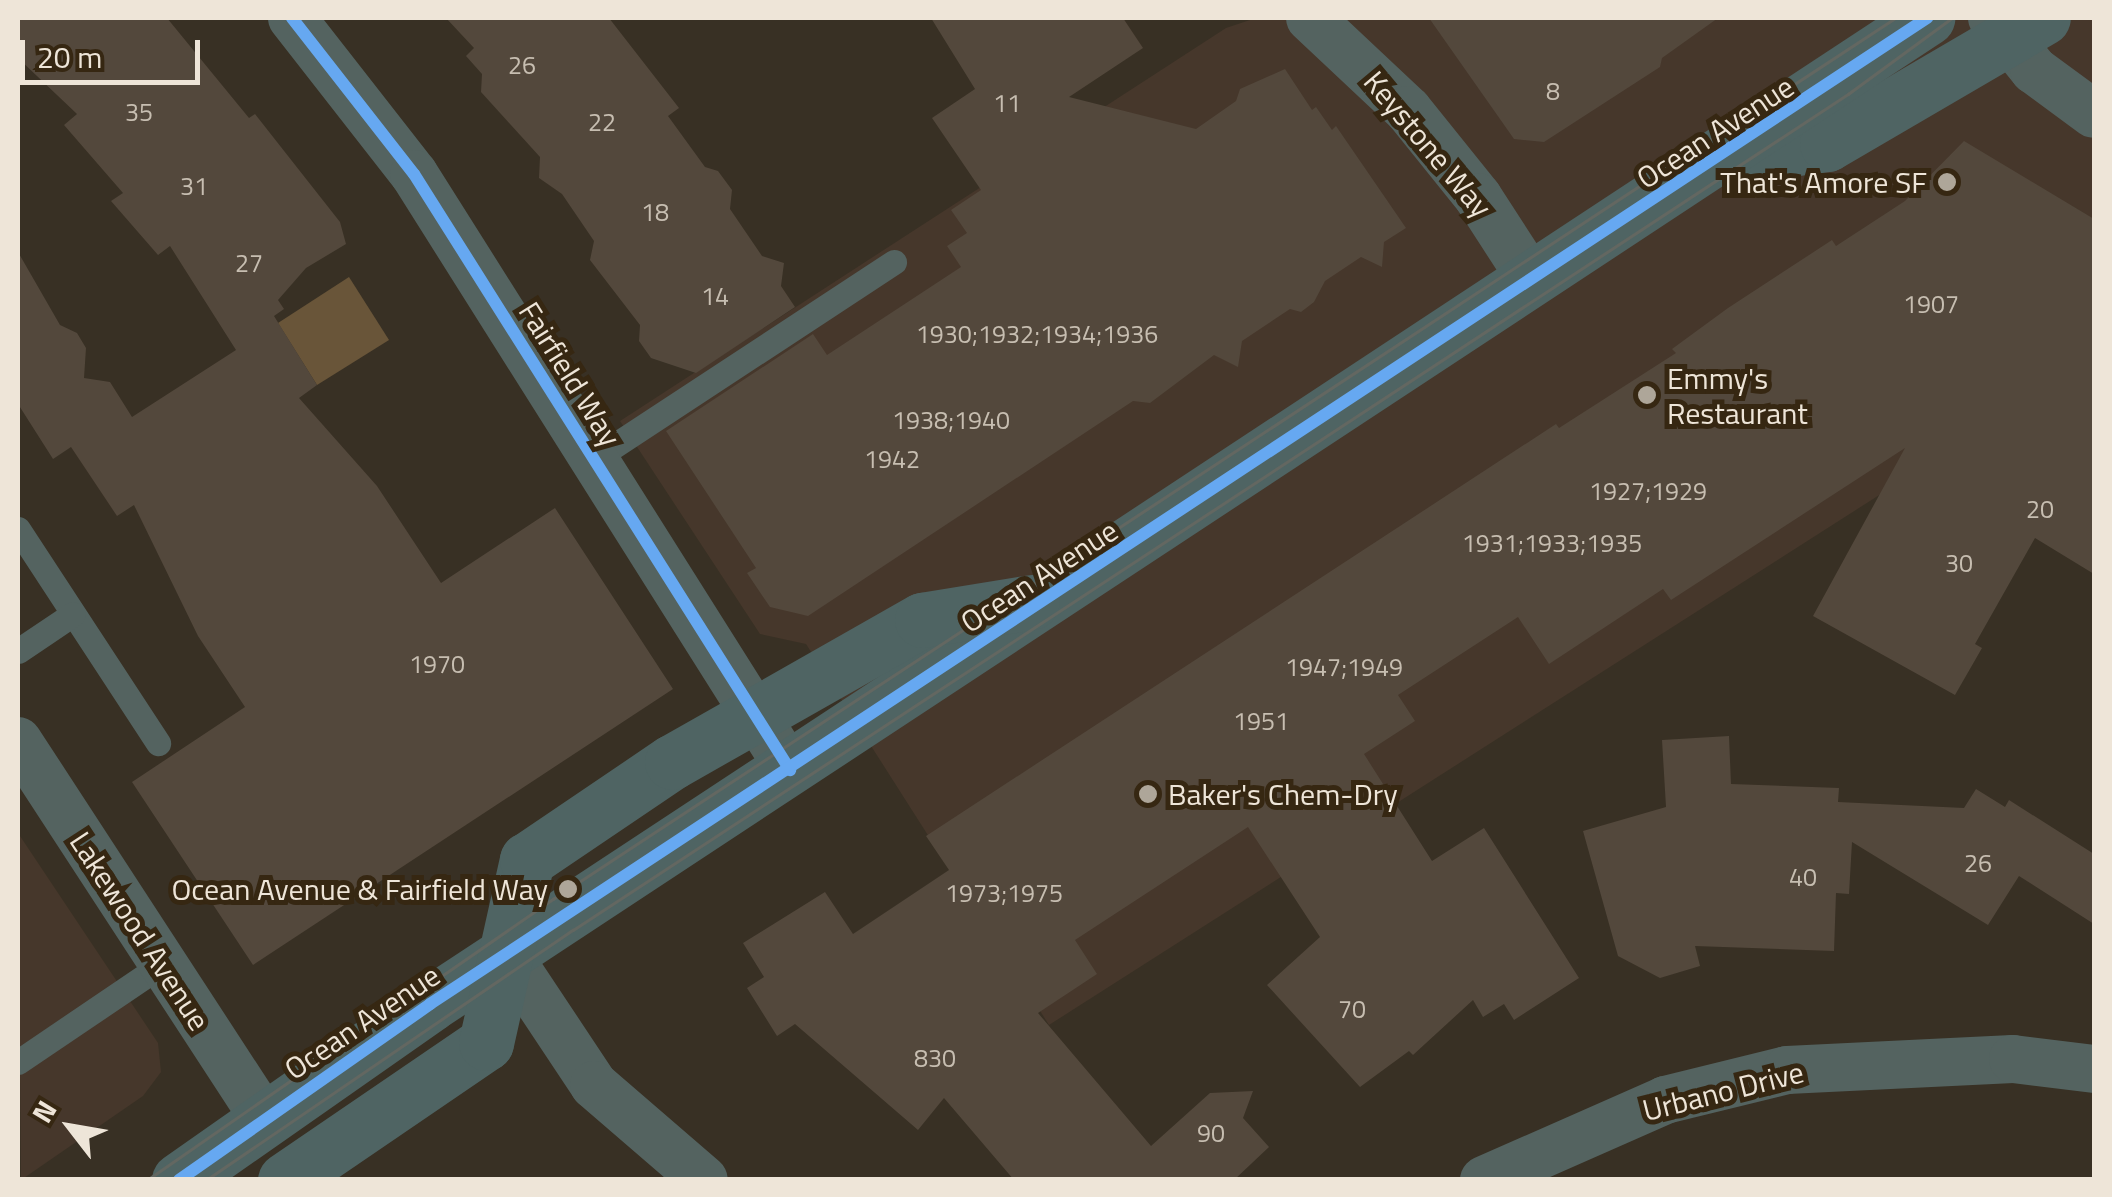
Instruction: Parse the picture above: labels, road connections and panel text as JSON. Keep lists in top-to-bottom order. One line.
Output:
{"streets":{"main road":["Ocean Avenue"],"street":["Keystone Way","Fairfield Way","Lakewood Avenue","Urbano Drive"]},"crossings":[["Ocean Avenue","Keystone Way"],["Ocean Avenue","Fairfield Way"],["Ocean Avenue","Lakewood Avenue"]],"places":["That's Amore SF","Emmy's Restaurant","Baker's Chem-Dry","Ocean Avenue & Fairfield Way"],"house_numbers":["26","8","11","35","22","31","18","27","14","1907","1930;1932;1934;1936","1938;1940","1942","1927;1929","20","1931;1933;1935","30","1970","1947;1949","1951","26","40","1973;1975","70","830","90"],"scale_bar":"20 m","north":"top left"}
